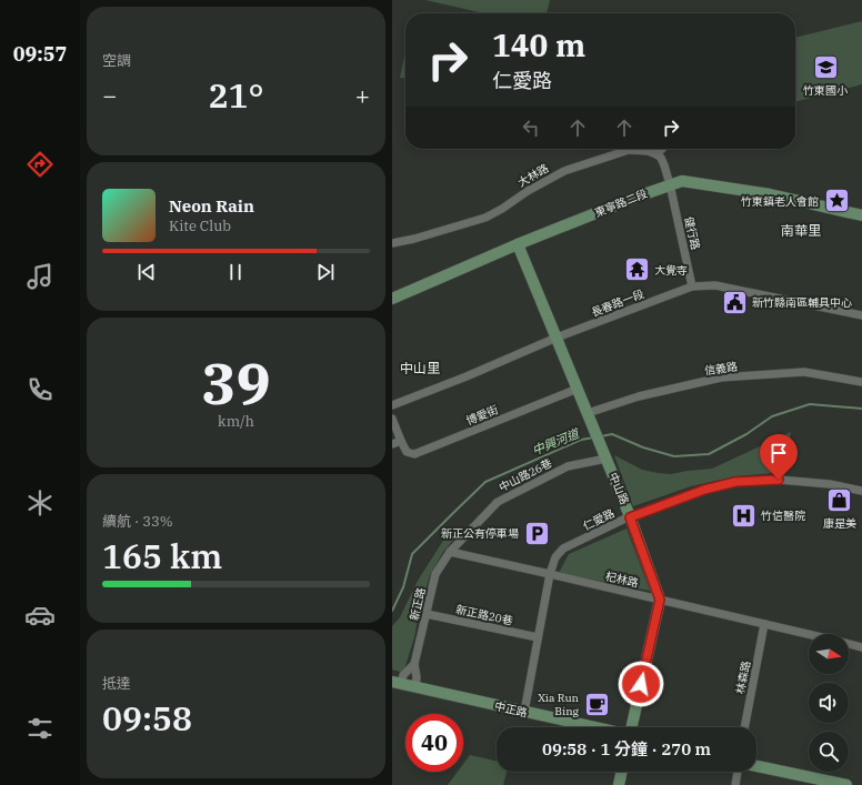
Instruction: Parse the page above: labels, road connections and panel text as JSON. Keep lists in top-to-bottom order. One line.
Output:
{"streets":{"street":["大林路","東寧路二段","健行路","長春路一段","信義路","博愛街","中山路26巷","中山路","仁愛路","杞林路","新正路","新正路20巷","林森路","中正路"]},"crossings":[["東寧路二段","健行路"],["健行路","長春路一段"],["信義路","中山路"],["中山路26巷","中山路"],["中山路26巷","杞林路"],["中山路26巷","新正路"],["中山路","仁愛路"],["中山路","杞林路"],["仁愛路","杞林路"],["仁愛路","新正路20巷"],["仁愛路","中正路"],["杞林路","新正路"],["杞林路","林森路"],["新正路","新正路20巷"],["新正路","中正路"]],"districts":["南華里","中山里"],"water":["中興河道"],"places":{"school or university":["竹東國小"],"place":["竹東鎮老人會館"],"temple":["大覺寺"],"public building":["新竹縣南區輔具中心"],"shop":["康是美"],"hospital":["竹信醫院"],"parking":["新正公有停車場"],"cafe":["Xia Run Bing"]},"north":"right","page":{"tabs":"09:57","tile":["空調",["39","km/h"],["續航 · 33%","165 km"],["抵達","09:58"]],"turn":["140 m","仁愛路"],"heat":["−","21°","+"],"song":["Neon Rain","Kite Club"],"limit":"40","trip":"09:58 · 1 分鐘 · 270 m"}}
